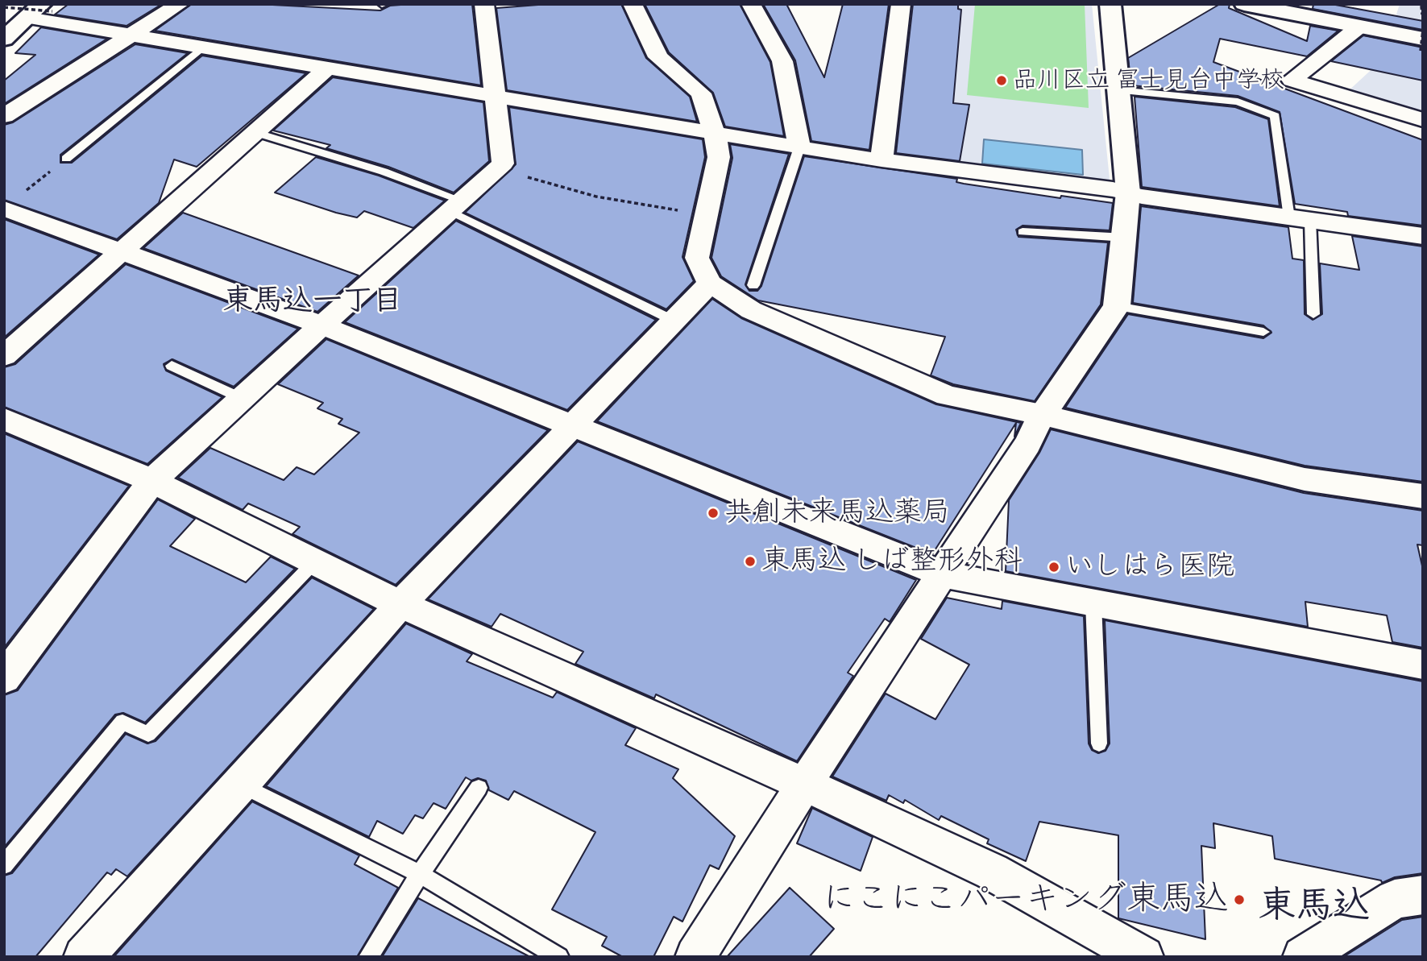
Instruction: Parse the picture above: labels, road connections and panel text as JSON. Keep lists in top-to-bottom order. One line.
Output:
{"districts":["東馬込一丁目","東馬込"],"places":["品川区立 冨士見台中学校","共創未来馬込薬局","東馬込 しば整形外科","いしはら医院","にこにこパーキング東馬込"]}
